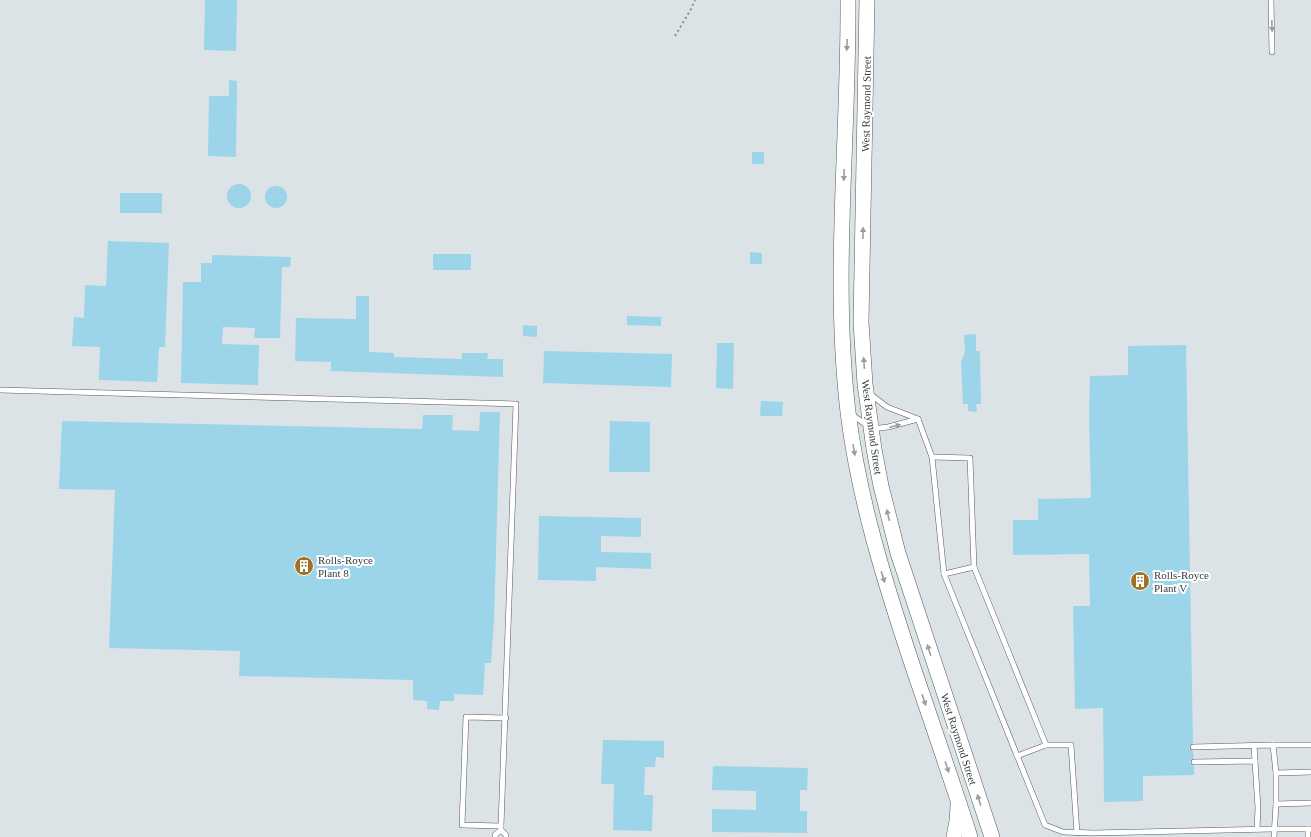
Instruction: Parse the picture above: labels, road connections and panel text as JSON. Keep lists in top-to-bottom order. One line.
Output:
{"streets":{"main road":["West Raymond Street"]},"places":{"building":["Rolls-Royce Plant 8","Rolls-Royce Plant V"]}}
